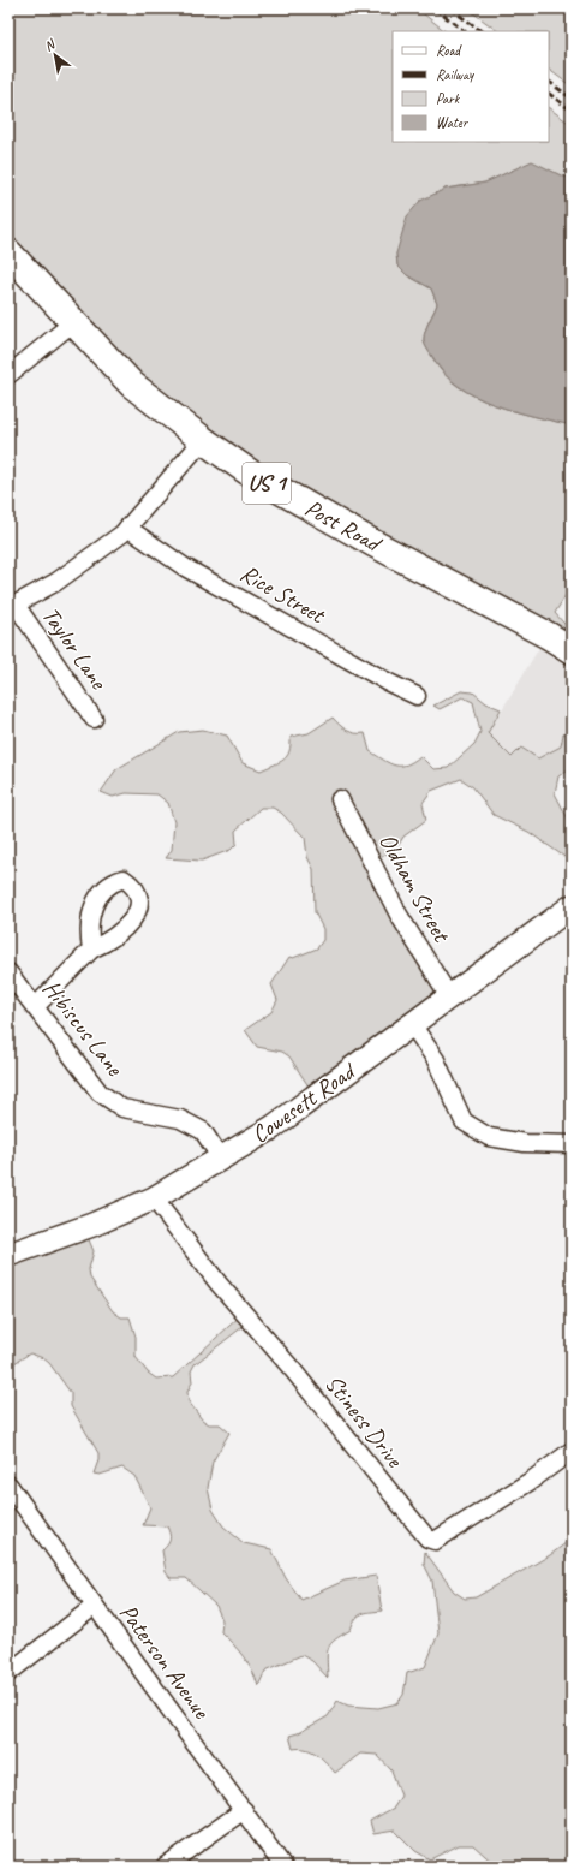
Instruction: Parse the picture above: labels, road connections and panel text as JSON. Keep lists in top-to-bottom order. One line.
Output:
{"streets":{"main road":["US 1","Post Road","Cowesett Road"],"street":["Rice Street","Taylor Lane","Oldham Street","Hibiscus Lane","Stiness Drive","Paterson Avenue"]},"crossings":[["Oldham Street","Cowesett Road"],["Hibiscus Lane","Cowesett Road"],["Cowesett Road","Stiness Drive"]],"legend":["Road","Railway","Park","Water"],"north":"top left"}
